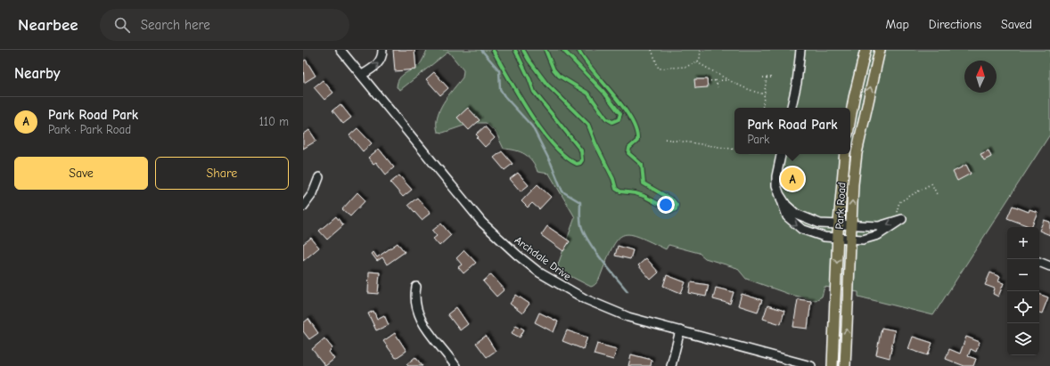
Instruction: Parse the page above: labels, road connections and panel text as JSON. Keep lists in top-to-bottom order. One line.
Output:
{"streets":{"main road":["Park Road"],"street":["Archdale Drive"]},"north":"top","page":{"header":"Nearbee","search":"Search here","nav":["Map","Directions","Saved"],"heading":"Nearby","list":[{"mark":"A","name":"Park Road Park","note":"Park · Park Road","value":"110 m"}],"popup":["Park Road Park","Park"],"buttons":["Save","Share"],"pins":"A","map_buttons":["+","−"]}}
